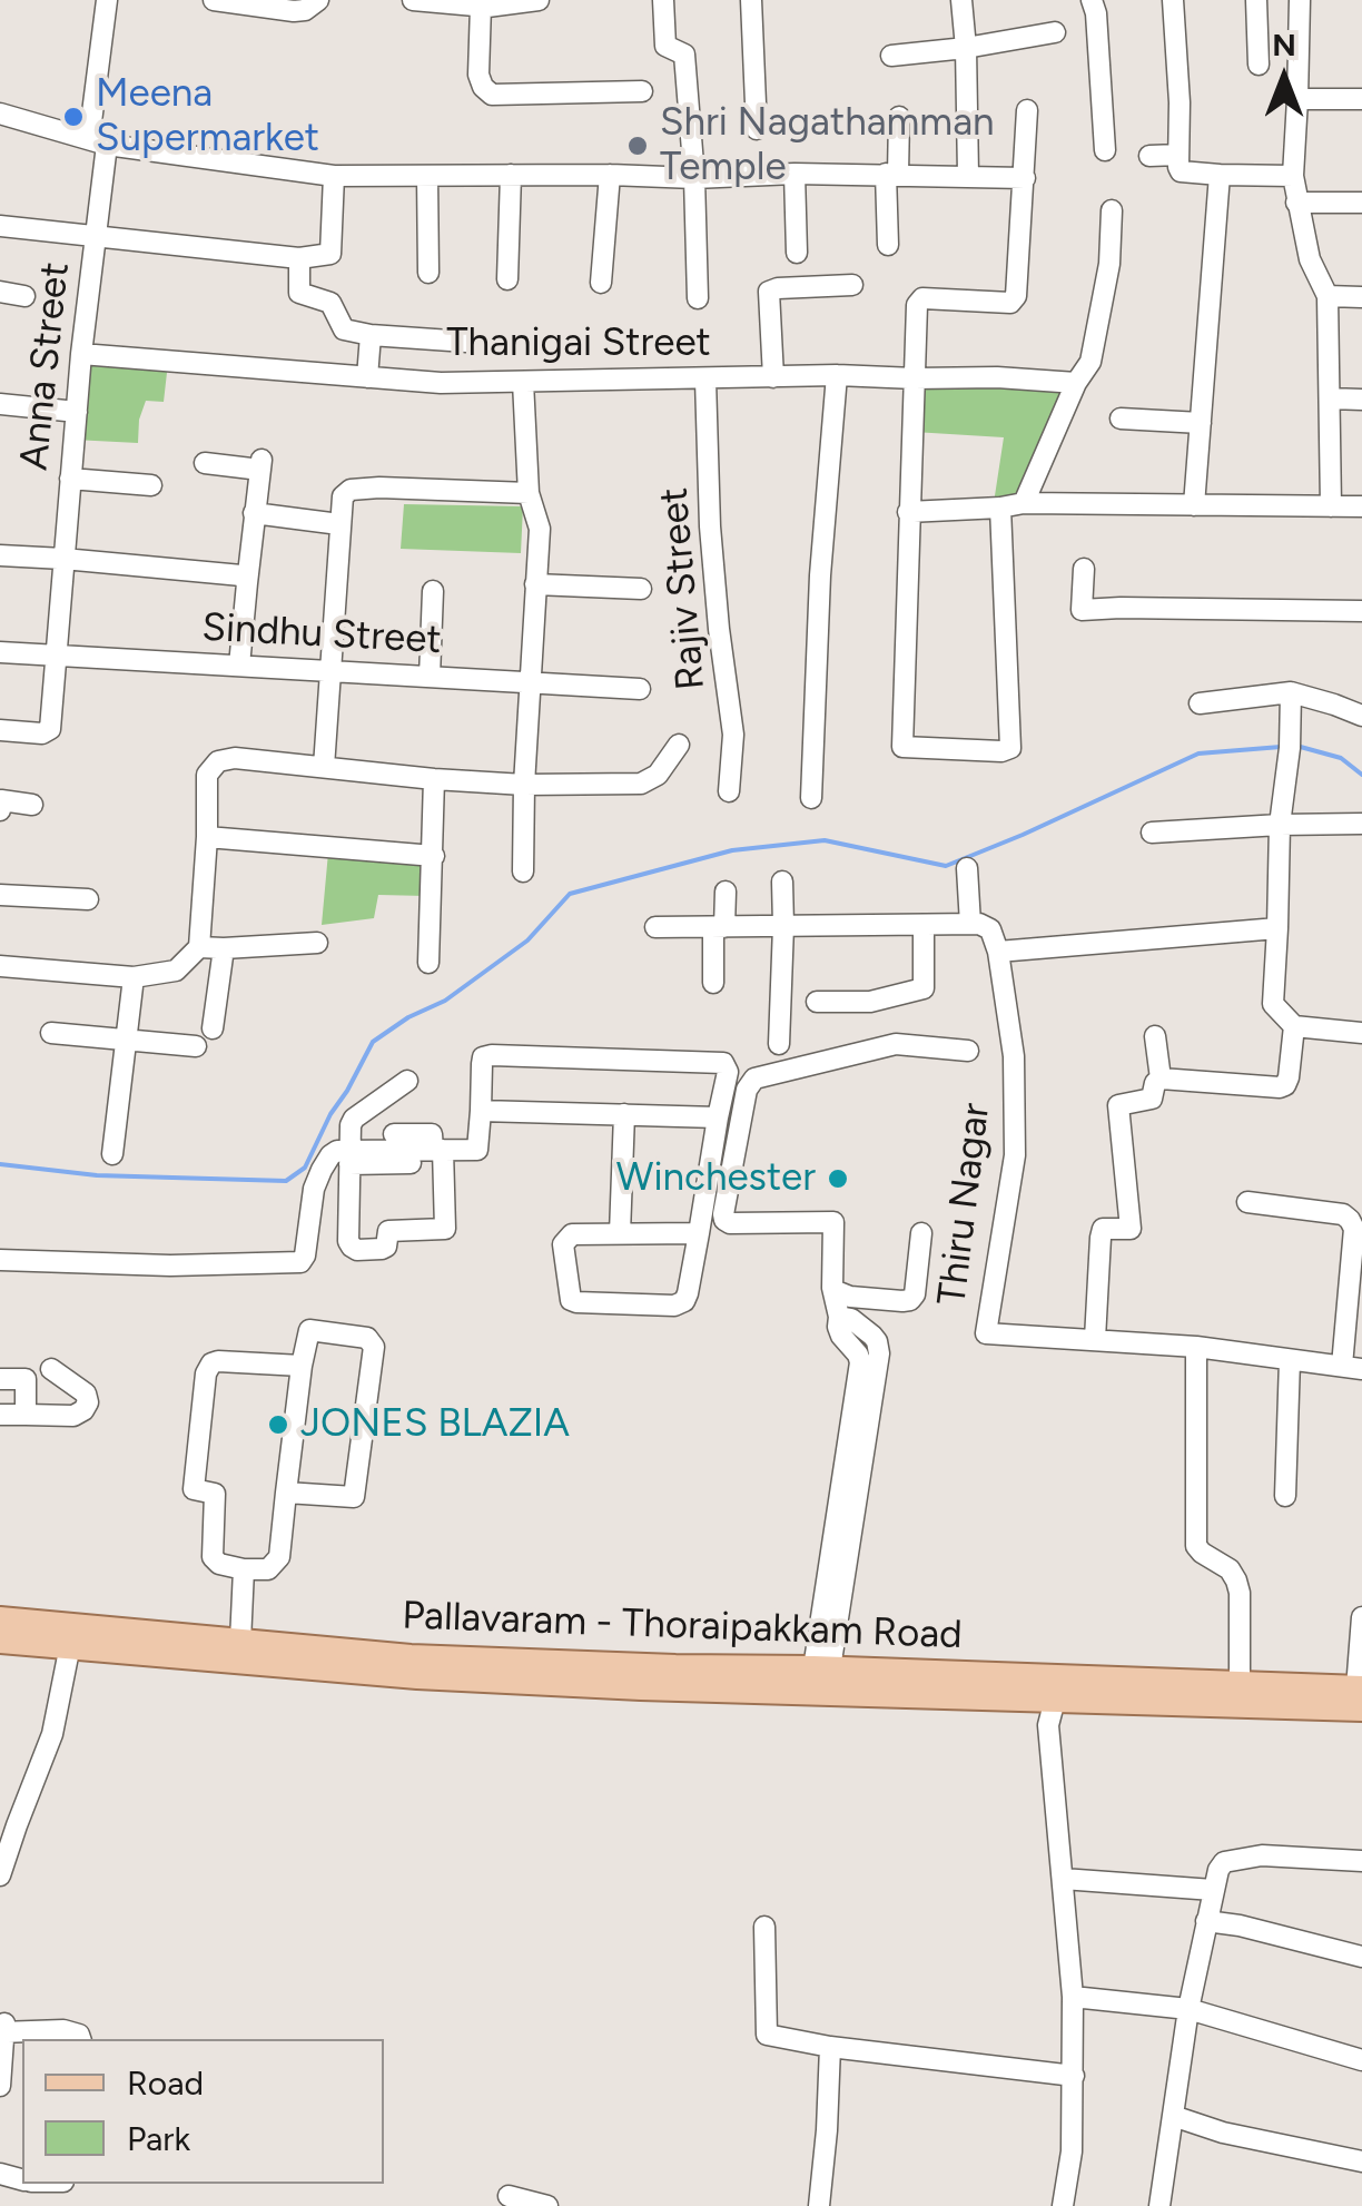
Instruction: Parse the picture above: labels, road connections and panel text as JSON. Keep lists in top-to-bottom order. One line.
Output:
{"streets":{"main road":["Pallavaram - Thoraipakkam Road"],"street":["Thanigai Street","Anna Street","Rajiv Street","Sindhu Street","Thiru Nagar"]},"crossings":[["Thanigai Street","Anna Street"],["Thanigai Street","Rajiv Street"],["Anna Street","Sindhu Street"]],"places":["Meena Supermarket","Shri Nagathamman Temple","Winchester","JONES BLAZIA"],"legend":["Road","Park"],"north":"top"}
